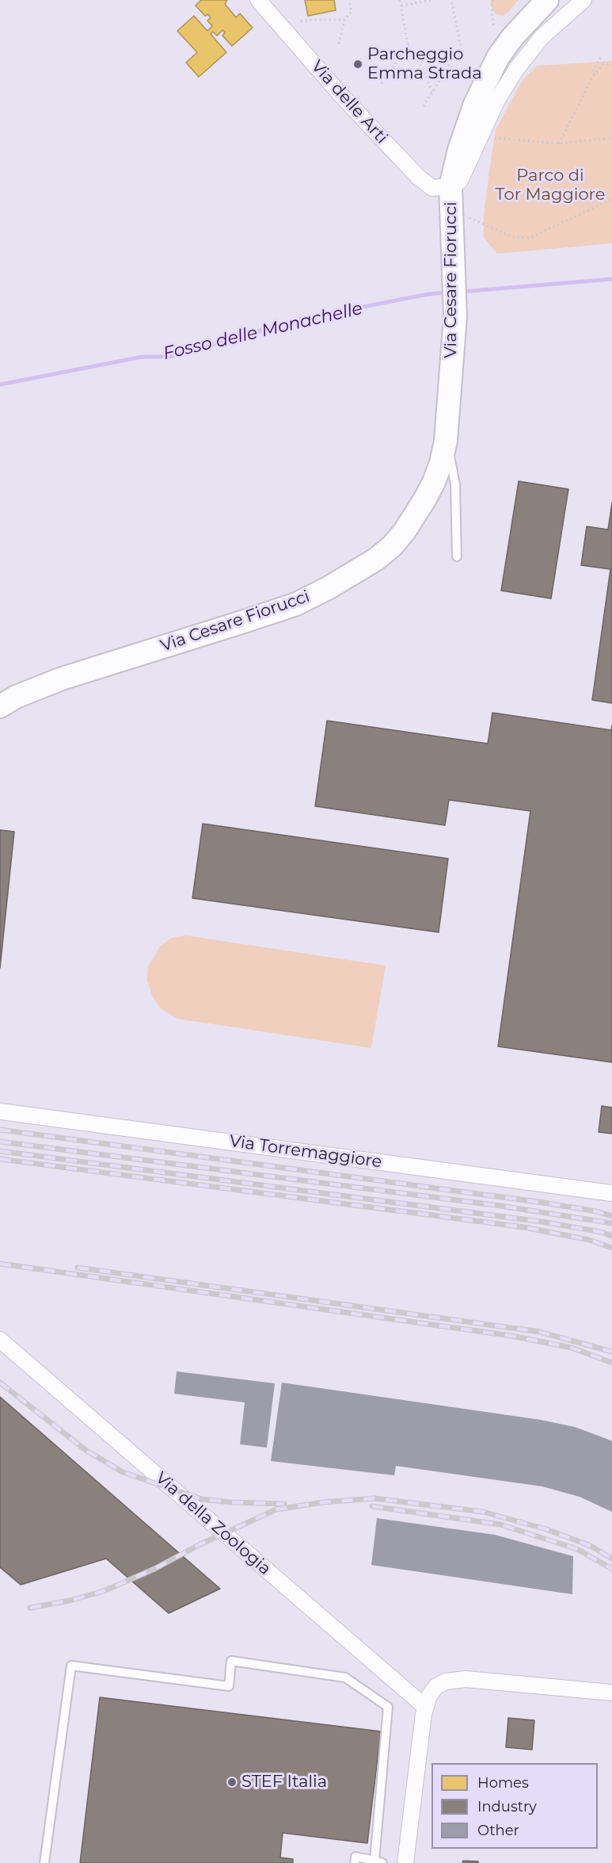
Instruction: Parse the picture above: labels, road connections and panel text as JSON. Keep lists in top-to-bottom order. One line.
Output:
{"streets":{"street":["Via delle Arti","Via Cesare Fiorucci","Via Torremaggiore","Via della Zoologia"]},"crossings":[["Via delle Arti","Via Cesare Fiorucci"]],"water":["Fosso delle Monachelle"],"parks":["Parco di Tor Maggiore"],"places":["Parcheggio Emma Strada","STEF Italia"],"legend":["Homes","Industry","Other"]}
